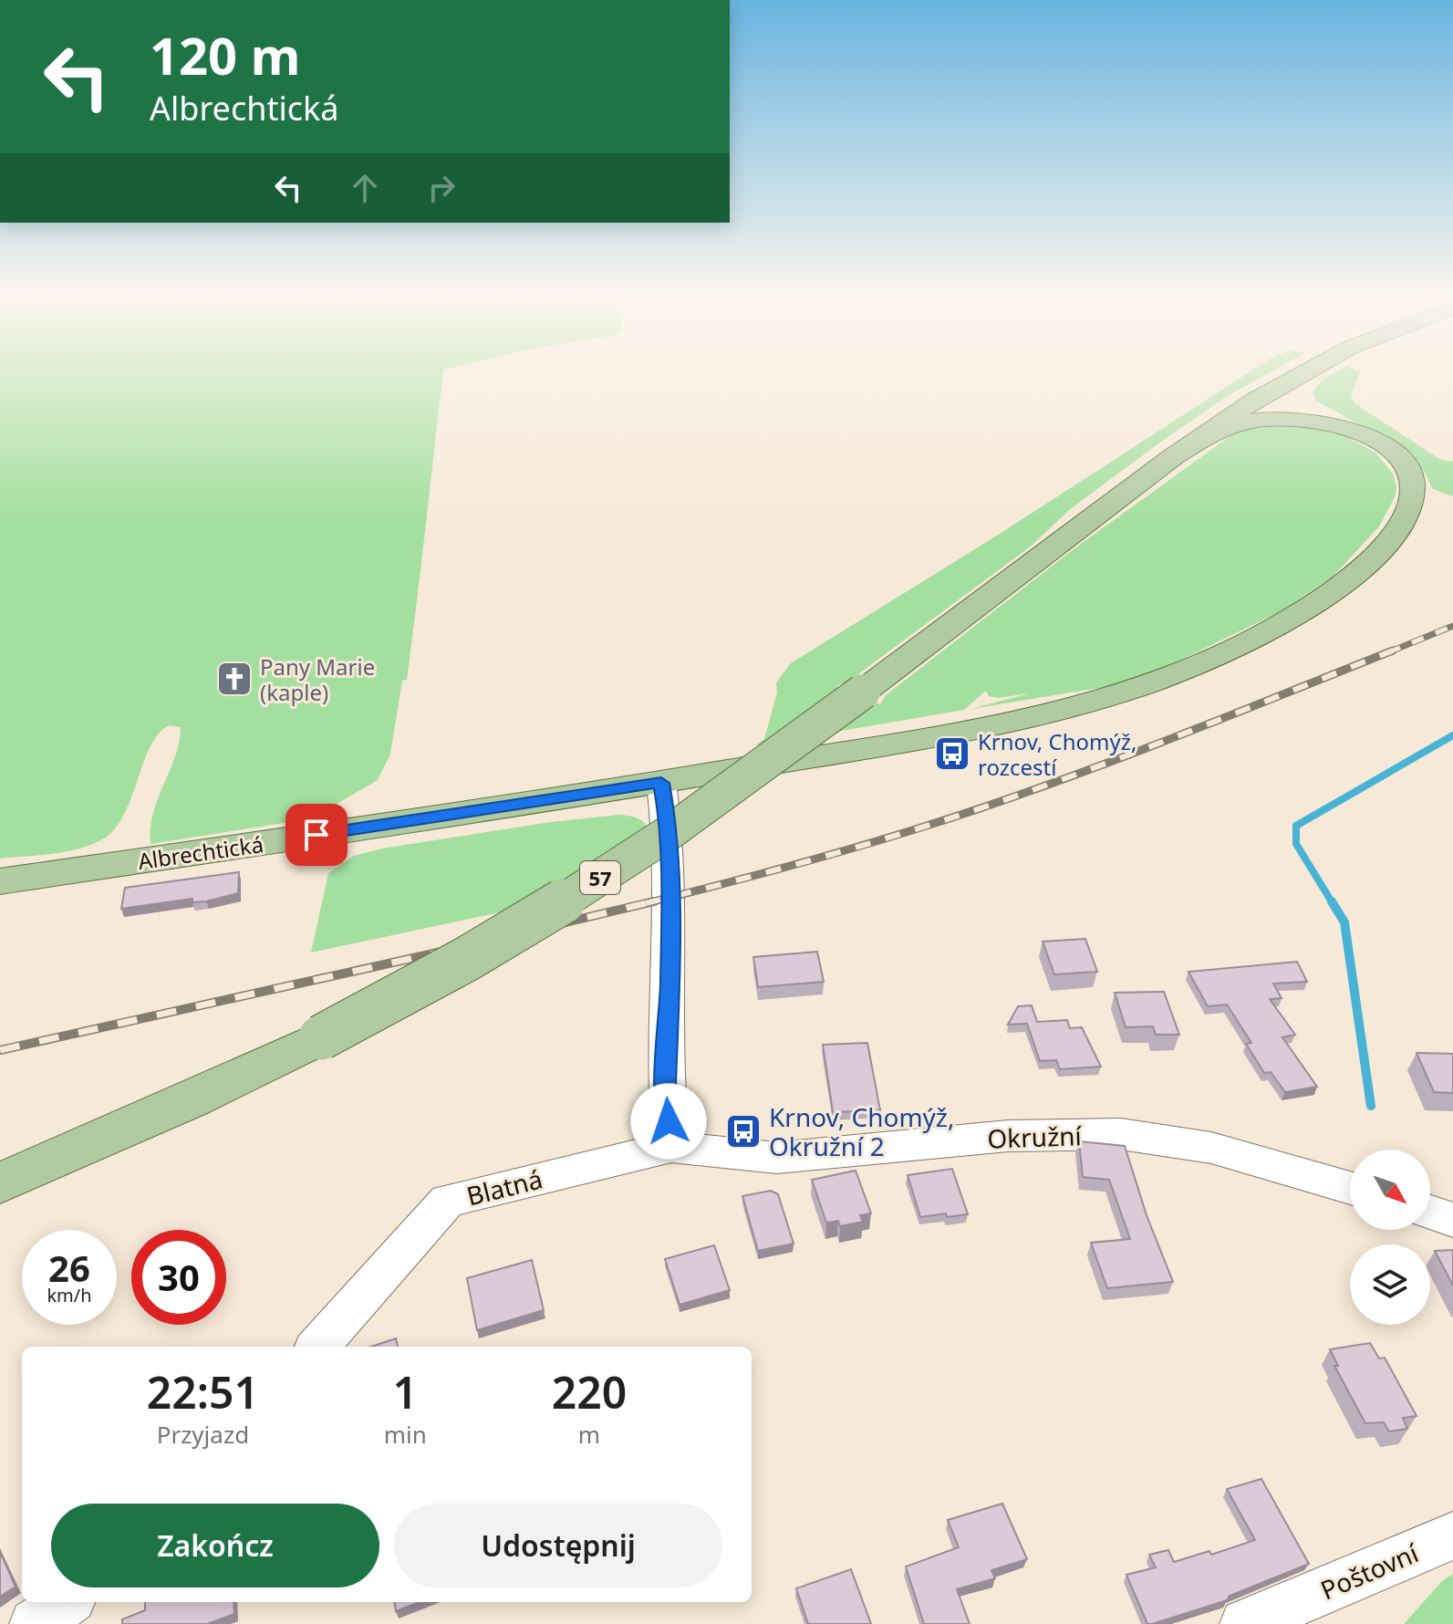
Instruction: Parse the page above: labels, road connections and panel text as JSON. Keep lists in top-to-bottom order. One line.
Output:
{"streets":{"main road":["Albrechtická","57"],"street":["Okružní","Blatná","Poštovní"]},"crossings":[["Okružní","Blatná"]],"places":{"church":["Pany Marie (kaple)"],"bus stop":["Krnov, Chomýž, rozcestí","Krnov, Chomýž, Okružní 2"]},"north":"bottom right","page":{"turn":["120 m","Albrechtická"],"speed":"26 km/h","limit":"30","eta":["22:51","Przyjazd","1","min","220","m"],"buttons":["Zakończ","Udostępnij"]}}
